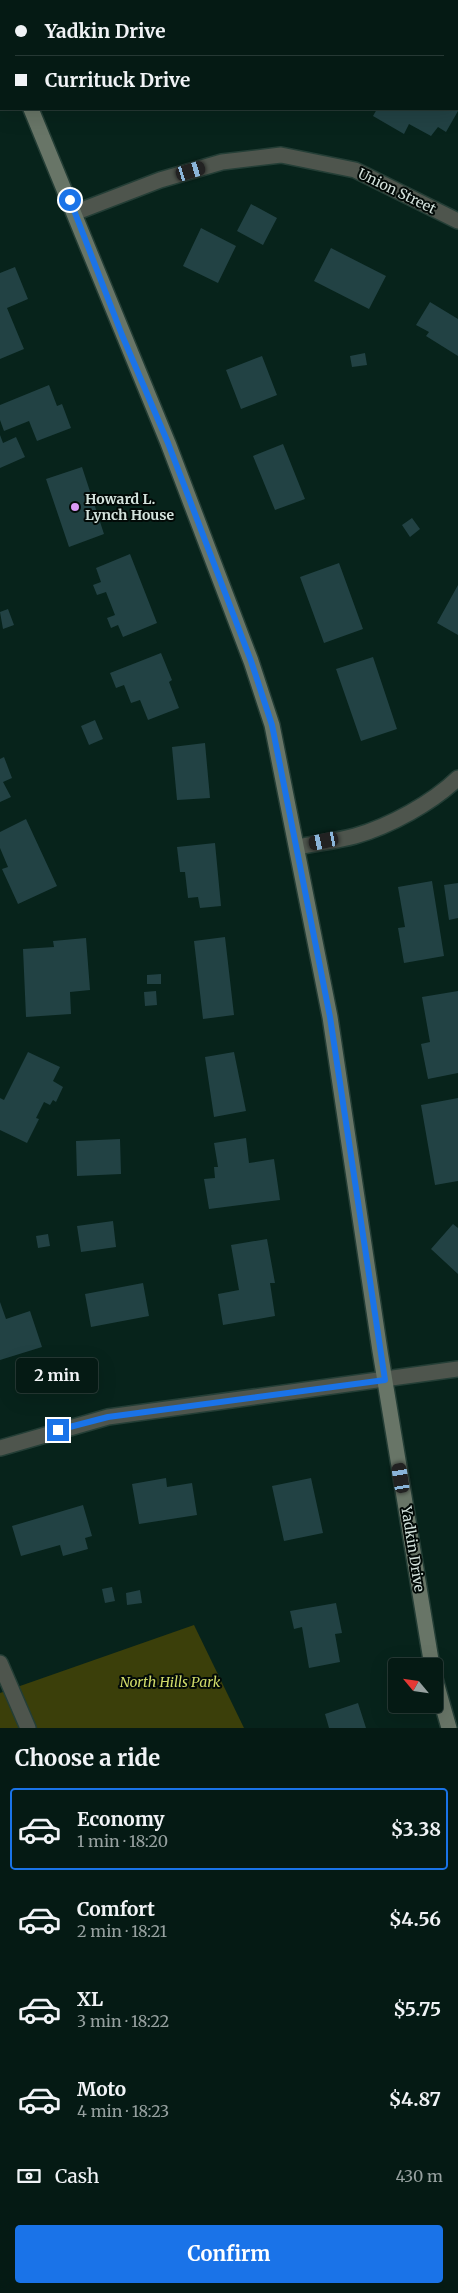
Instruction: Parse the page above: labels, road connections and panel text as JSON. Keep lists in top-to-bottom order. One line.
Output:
{"streets":{"street":["Union Street","Yadkin Drive"]},"crossings":[["Union Street","Yadkin Drive"]],"parks":["North Hills Park"],"places":["Howard L. Lynch House"],"north":"top left","page":{"banner":["Yadkin Drive","Currituck Drive"],"bubble":"2 min","heading":"Choose a ride","list":[{"name":"Economy","note":"1 min · 18:20","value":"$3.38"},{"name":"Comfort","note":"2 min · 18:21","value":"$4.56"},{"name":"XL","note":"3 min · 18:22","value":"$5.75"},{"name":"Moto","note":"4 min · 18:23","value":"$4.87"}],"pay":["Cash","430 m"],"buttons":"Confirm"}}
